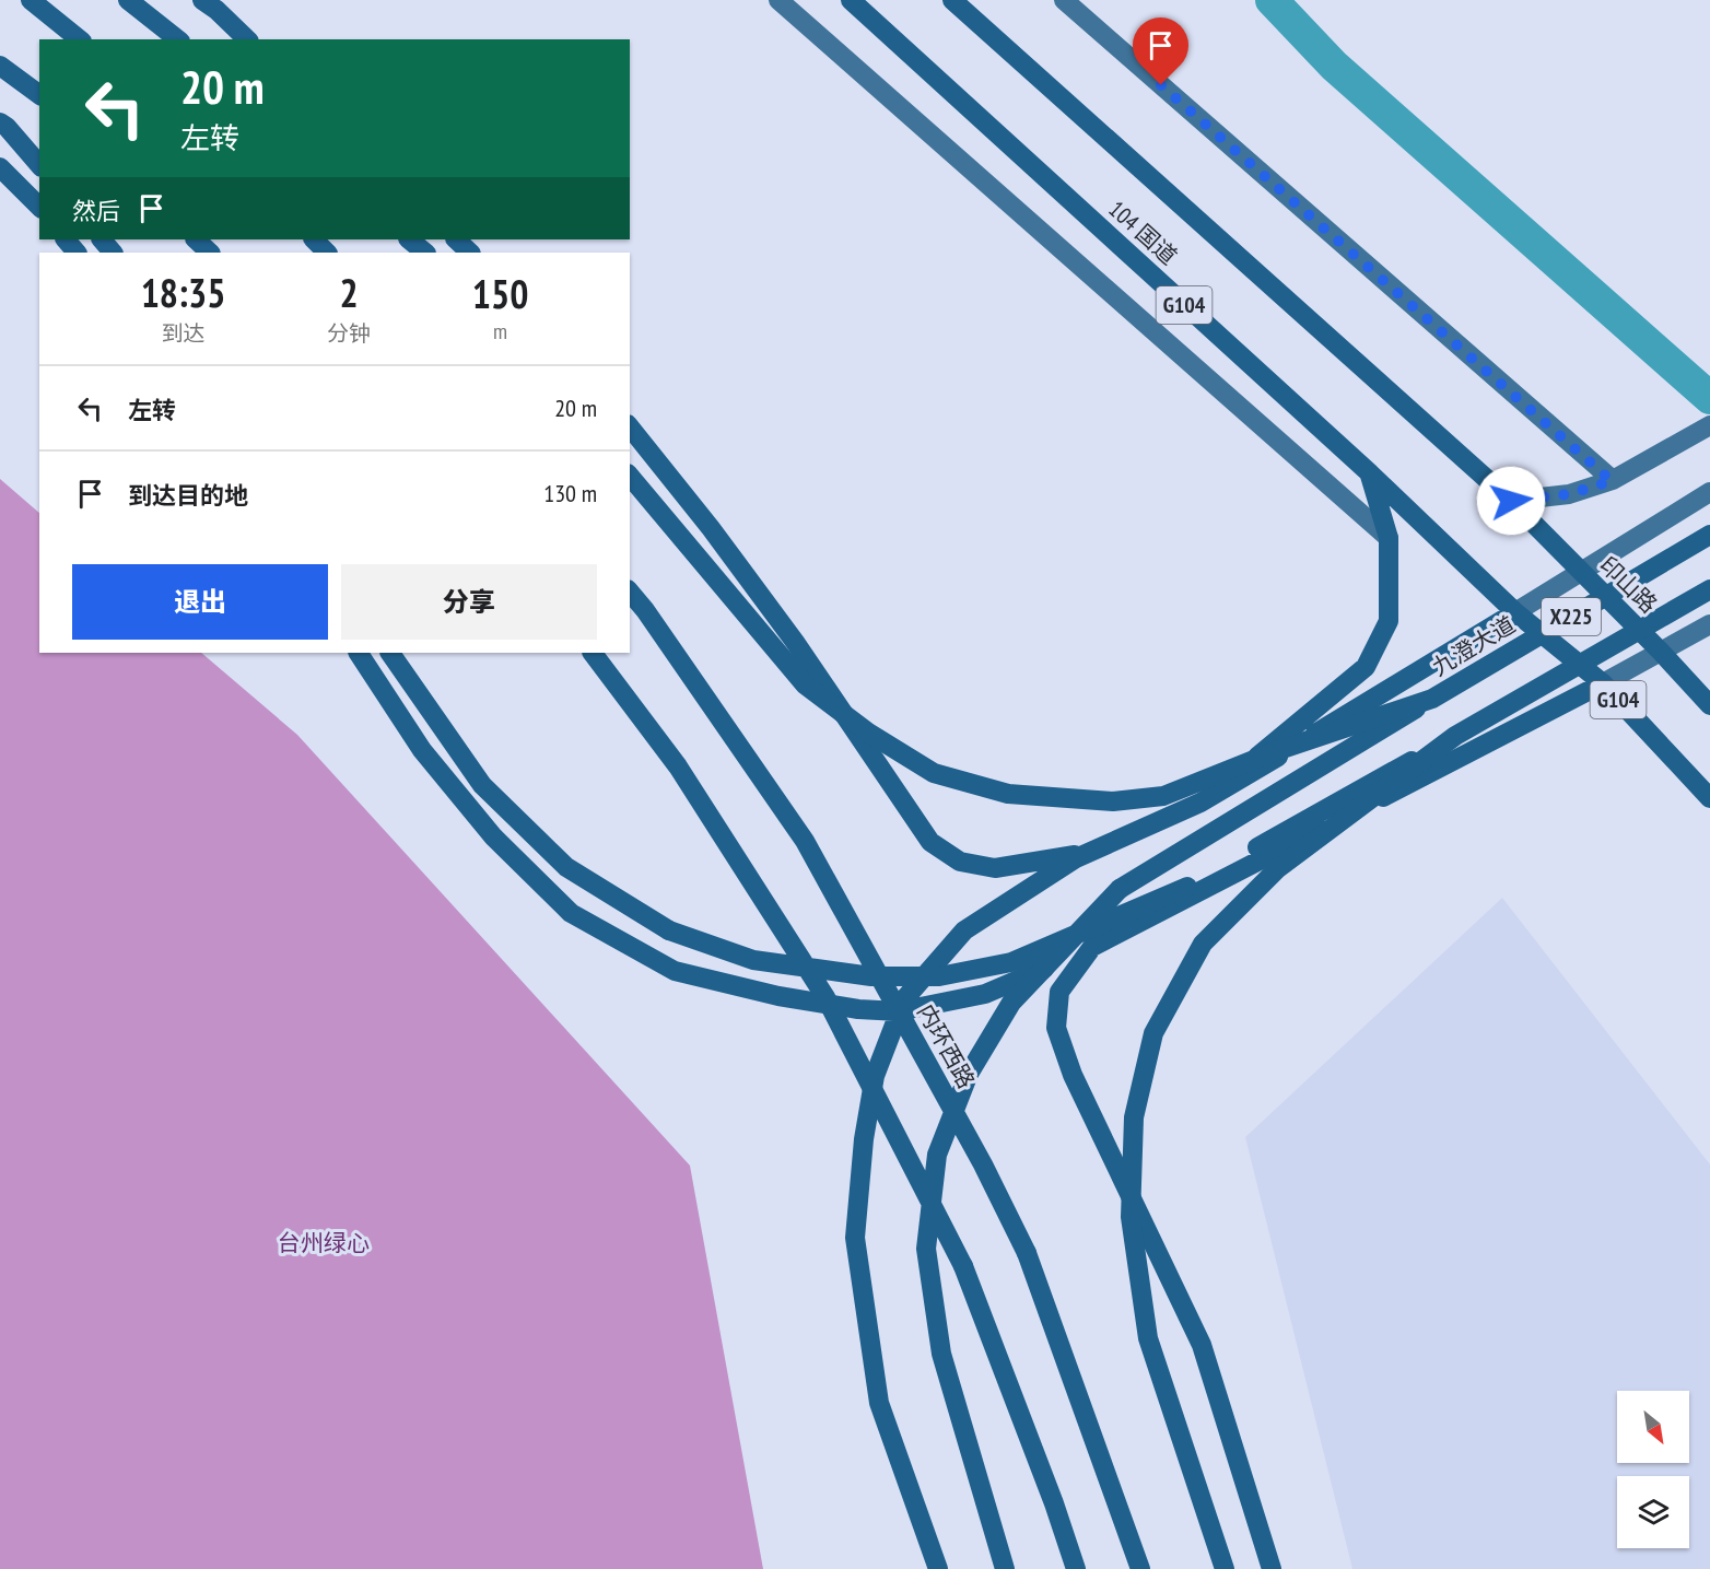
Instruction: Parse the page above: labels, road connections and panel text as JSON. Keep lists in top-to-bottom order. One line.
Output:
{"streets":{"highway":["104 国道","G104","印山路","X225","九澄大道","内环西路"]},"crossings":[["104 国道","G104"],["104 国道","印山路"]],"parks":["台州绿心"],"north":"bottom right","page":{"turn":["20 m","左转"],"then":"然后","eta":["18:35","到达","2","分钟","150","m"],"list":[{"name":"左转","value":"20 m"},{"name":"到达目的地","value":"130 m"}],"buttons":["退出","分享"]}}
